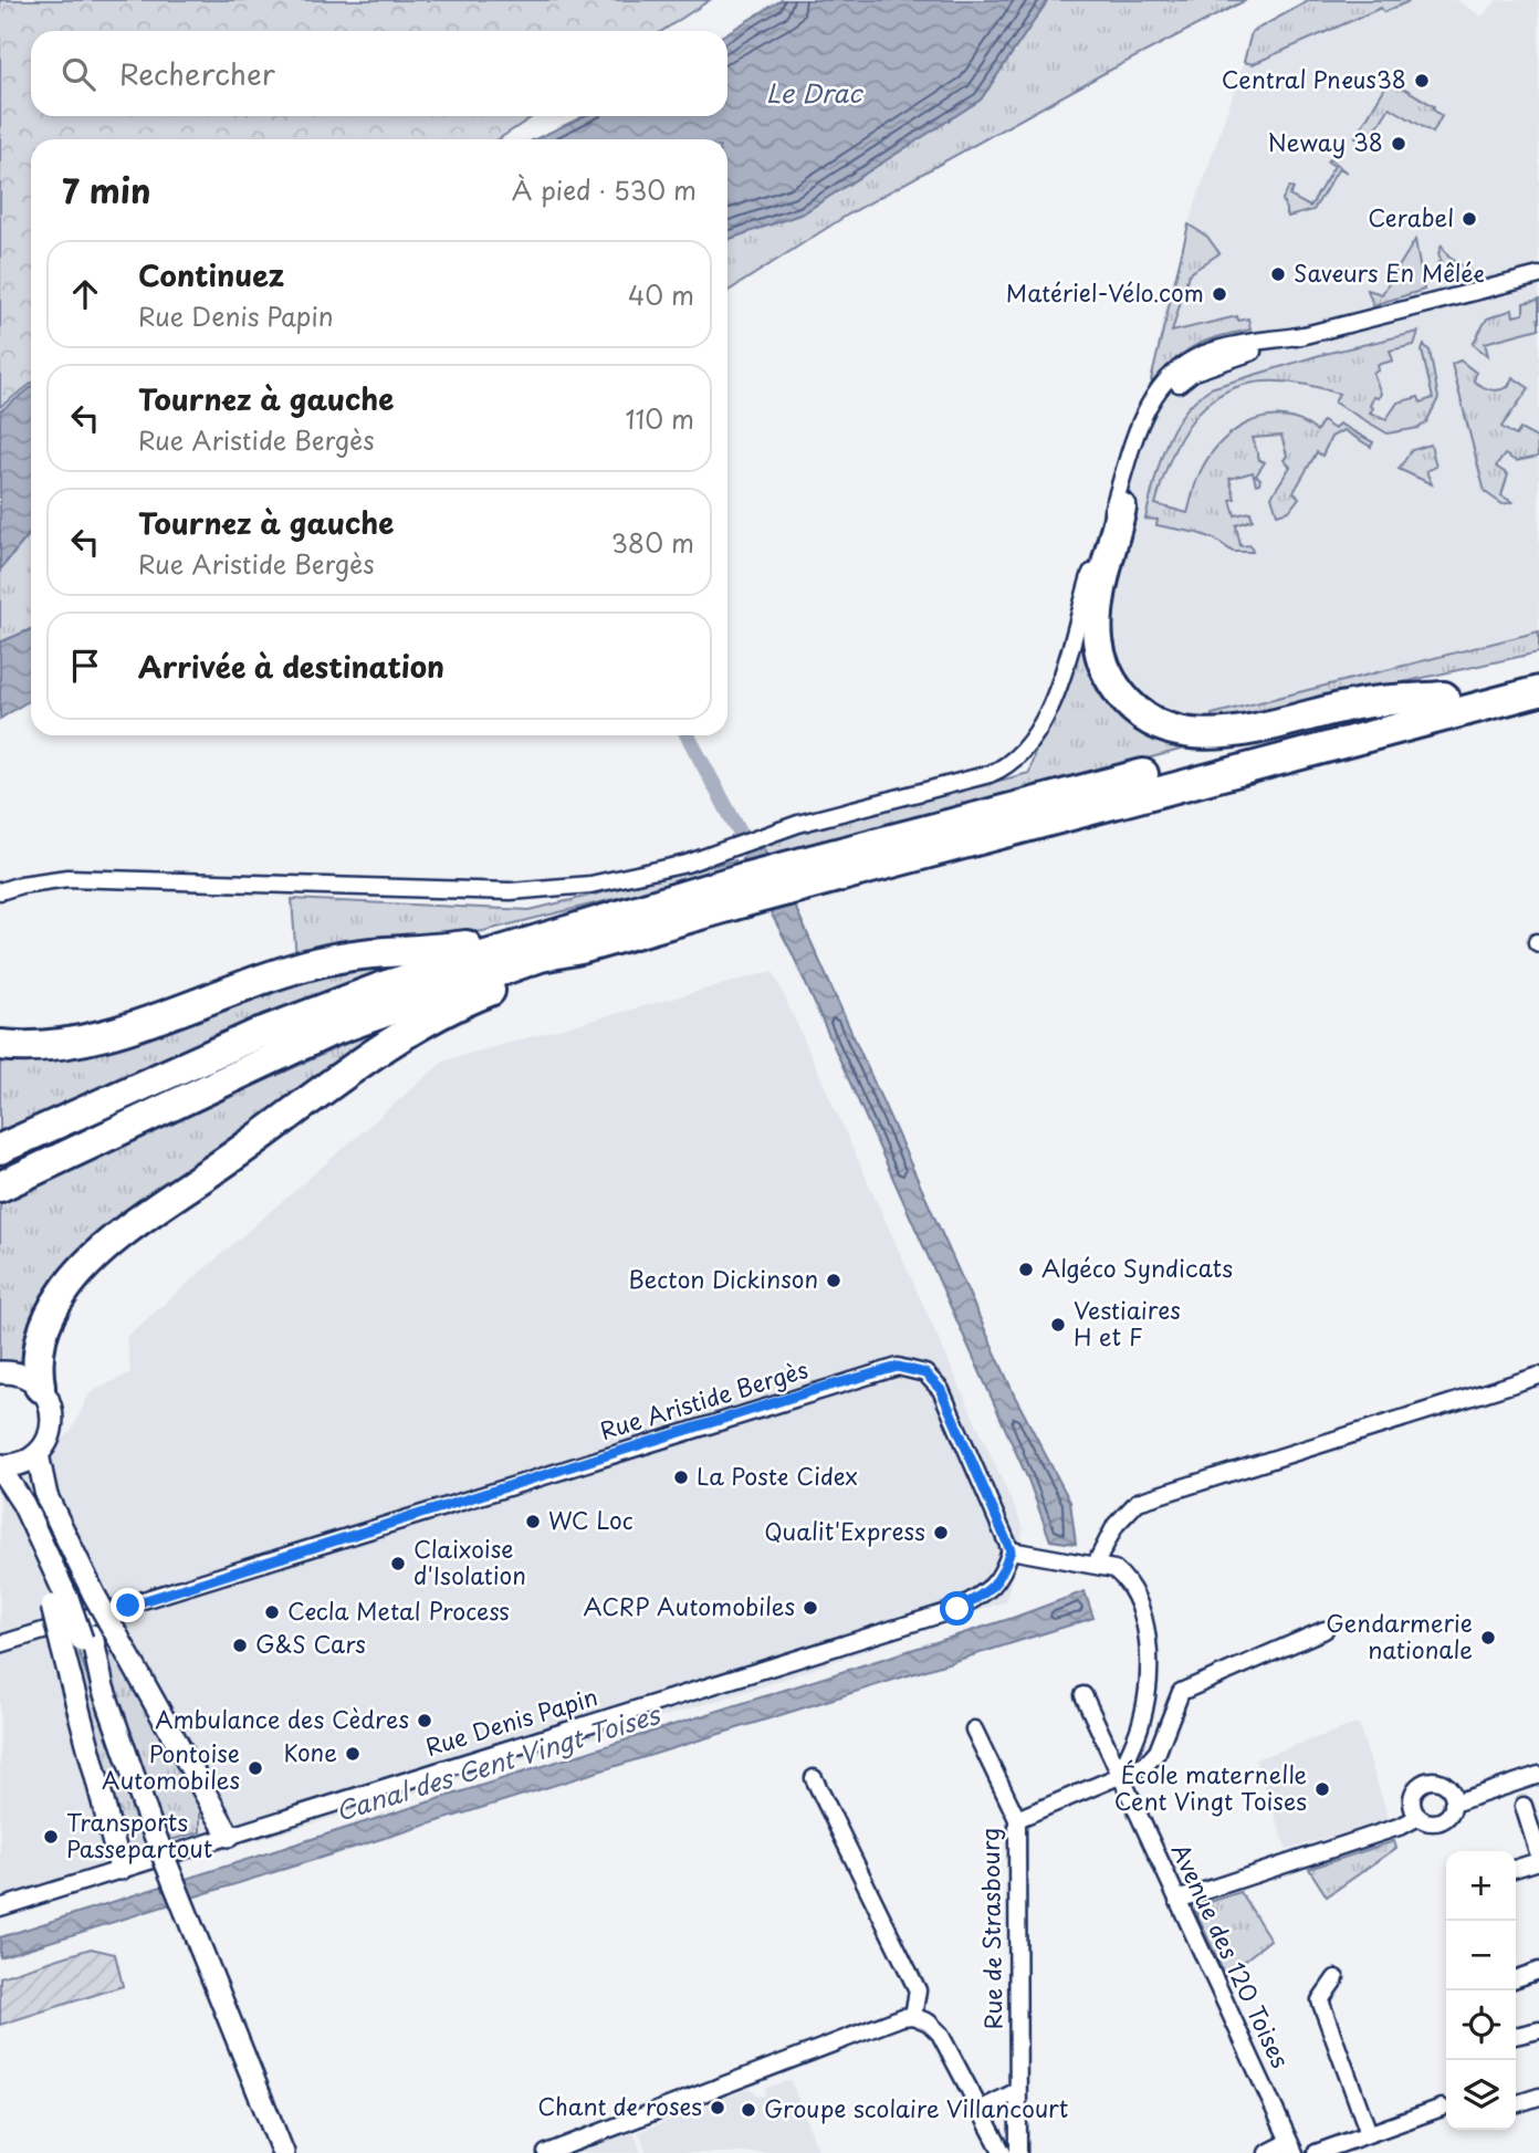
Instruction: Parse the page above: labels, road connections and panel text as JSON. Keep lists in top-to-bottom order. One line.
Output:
{"streets":{"street":["Rue Aristide Bergès","Rue Denis Papin","Rue de Strasbourg","Avenue des 120 Toises"]},"crossings":[["Rue Aristide Bergès","Rue Denis Papin"]],"water":["Le Drac","Canal des Cent Vingt Toises"],"places":["Central Pneus38","Neway 38","Cerabel","Saveurs En Mêlée","Matériel-Vélo.com","Algéco Syndicats","Becton Dickinson","Vestiaires H et F","La Poste Cidex","WC Loc","Qualit'Express","Claixoise d'Isolation","ACRP Automobiles","Cecla Metal Process","Gendarmerie nationale","G&S Cars","Ambulance des Cèdres","Kone","Pontoise Automobiles","École maternelle Cent Vingt Toises","Transports Passepartout","Chant de roses","Groupe scolaire Villancourt"],"page":{"search":"Rechercher","heading":["7 min","À pied · 530 m"],"list":[["Continuez","Rue Denis Papin","40 m"],["Tournez à gauche","Rue Aristide Bergès","110 m"],["Tournez à gauche","Rue Aristide Bergès","380 m"],"Arrivée à destination"],"map_buttons":["+","−"]}}
